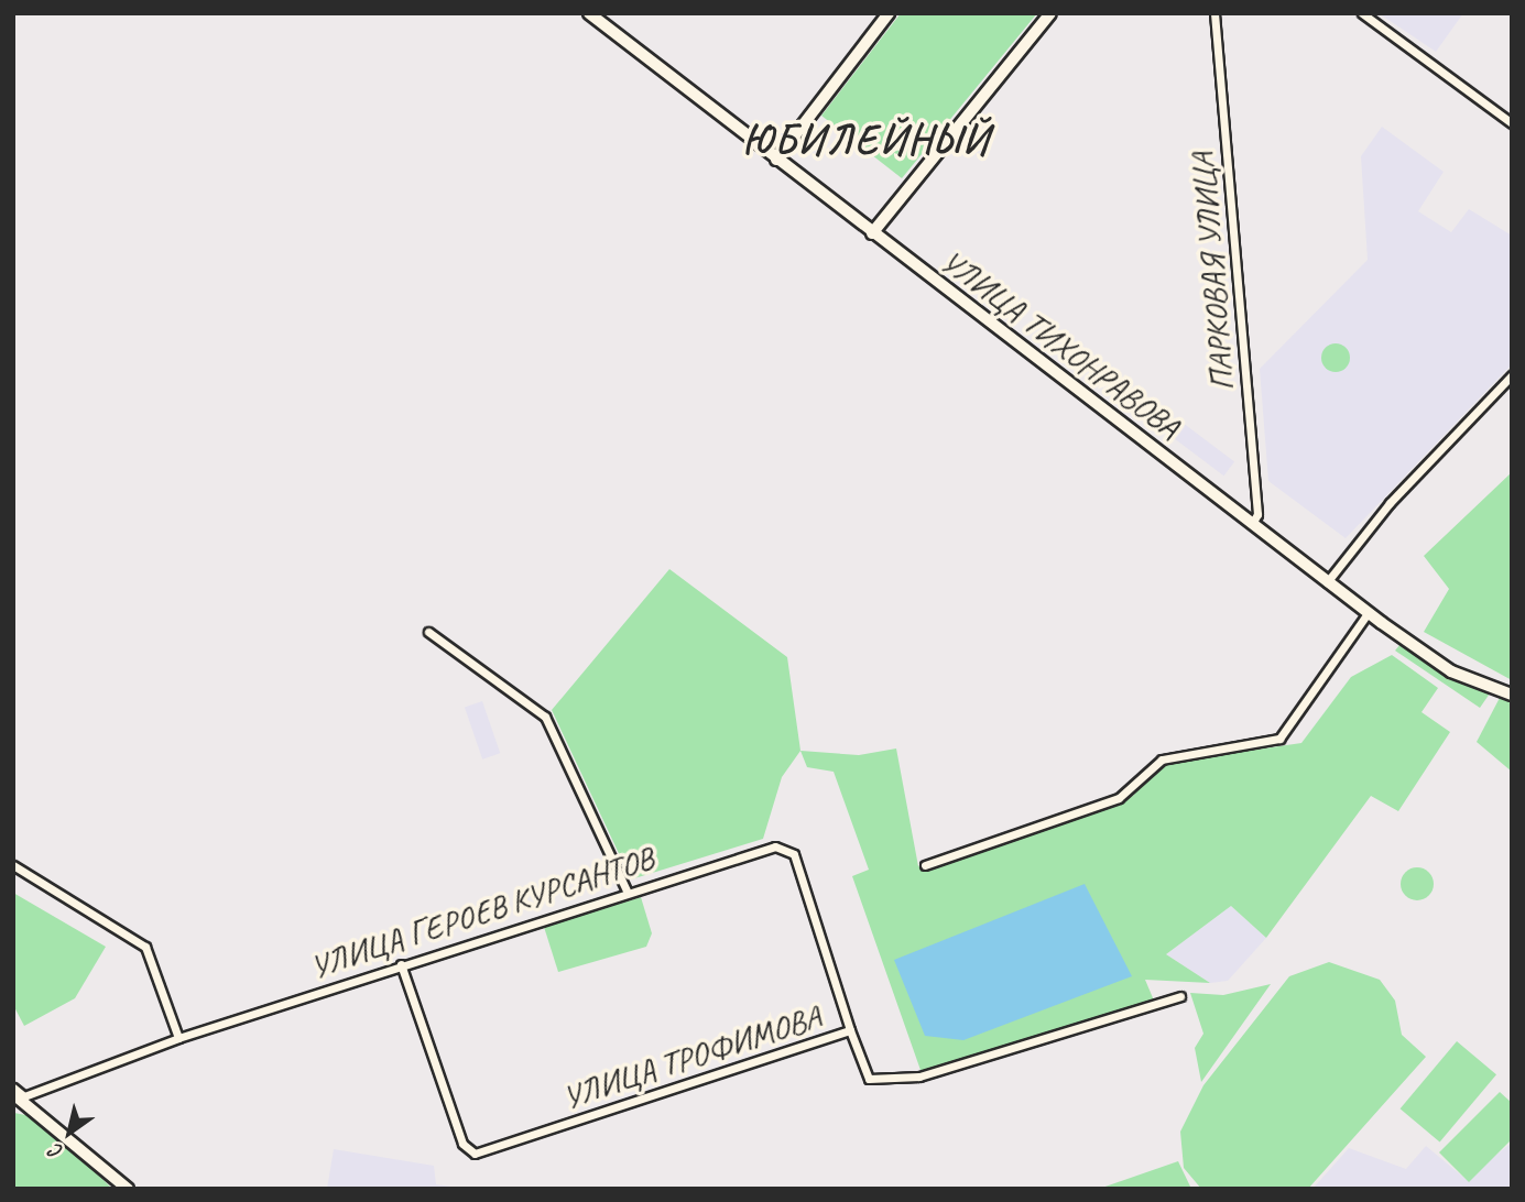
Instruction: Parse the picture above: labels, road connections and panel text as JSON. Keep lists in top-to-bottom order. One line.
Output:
{"streets":{"main road":["УЛИЦА ТИХОНРАВОВА"],"street":["ПАРКОВАЯ УЛИЦА","УЛИЦА ГЕРОЕВ КУРСАНТОВ","УЛИЦА ТРОФИМОВА"]},"crossings":[["ПАРКОВАЯ УЛИЦА","УЛИЦА ТИХОНРАВОВА"],["УЛИЦА ГЕРОЕВ КУРСАНТОВ","УЛИЦА ТРОФИМОВА"]],"districts":["ЮБИЛЕЙНЫЙ"],"north":"bottom left"}
